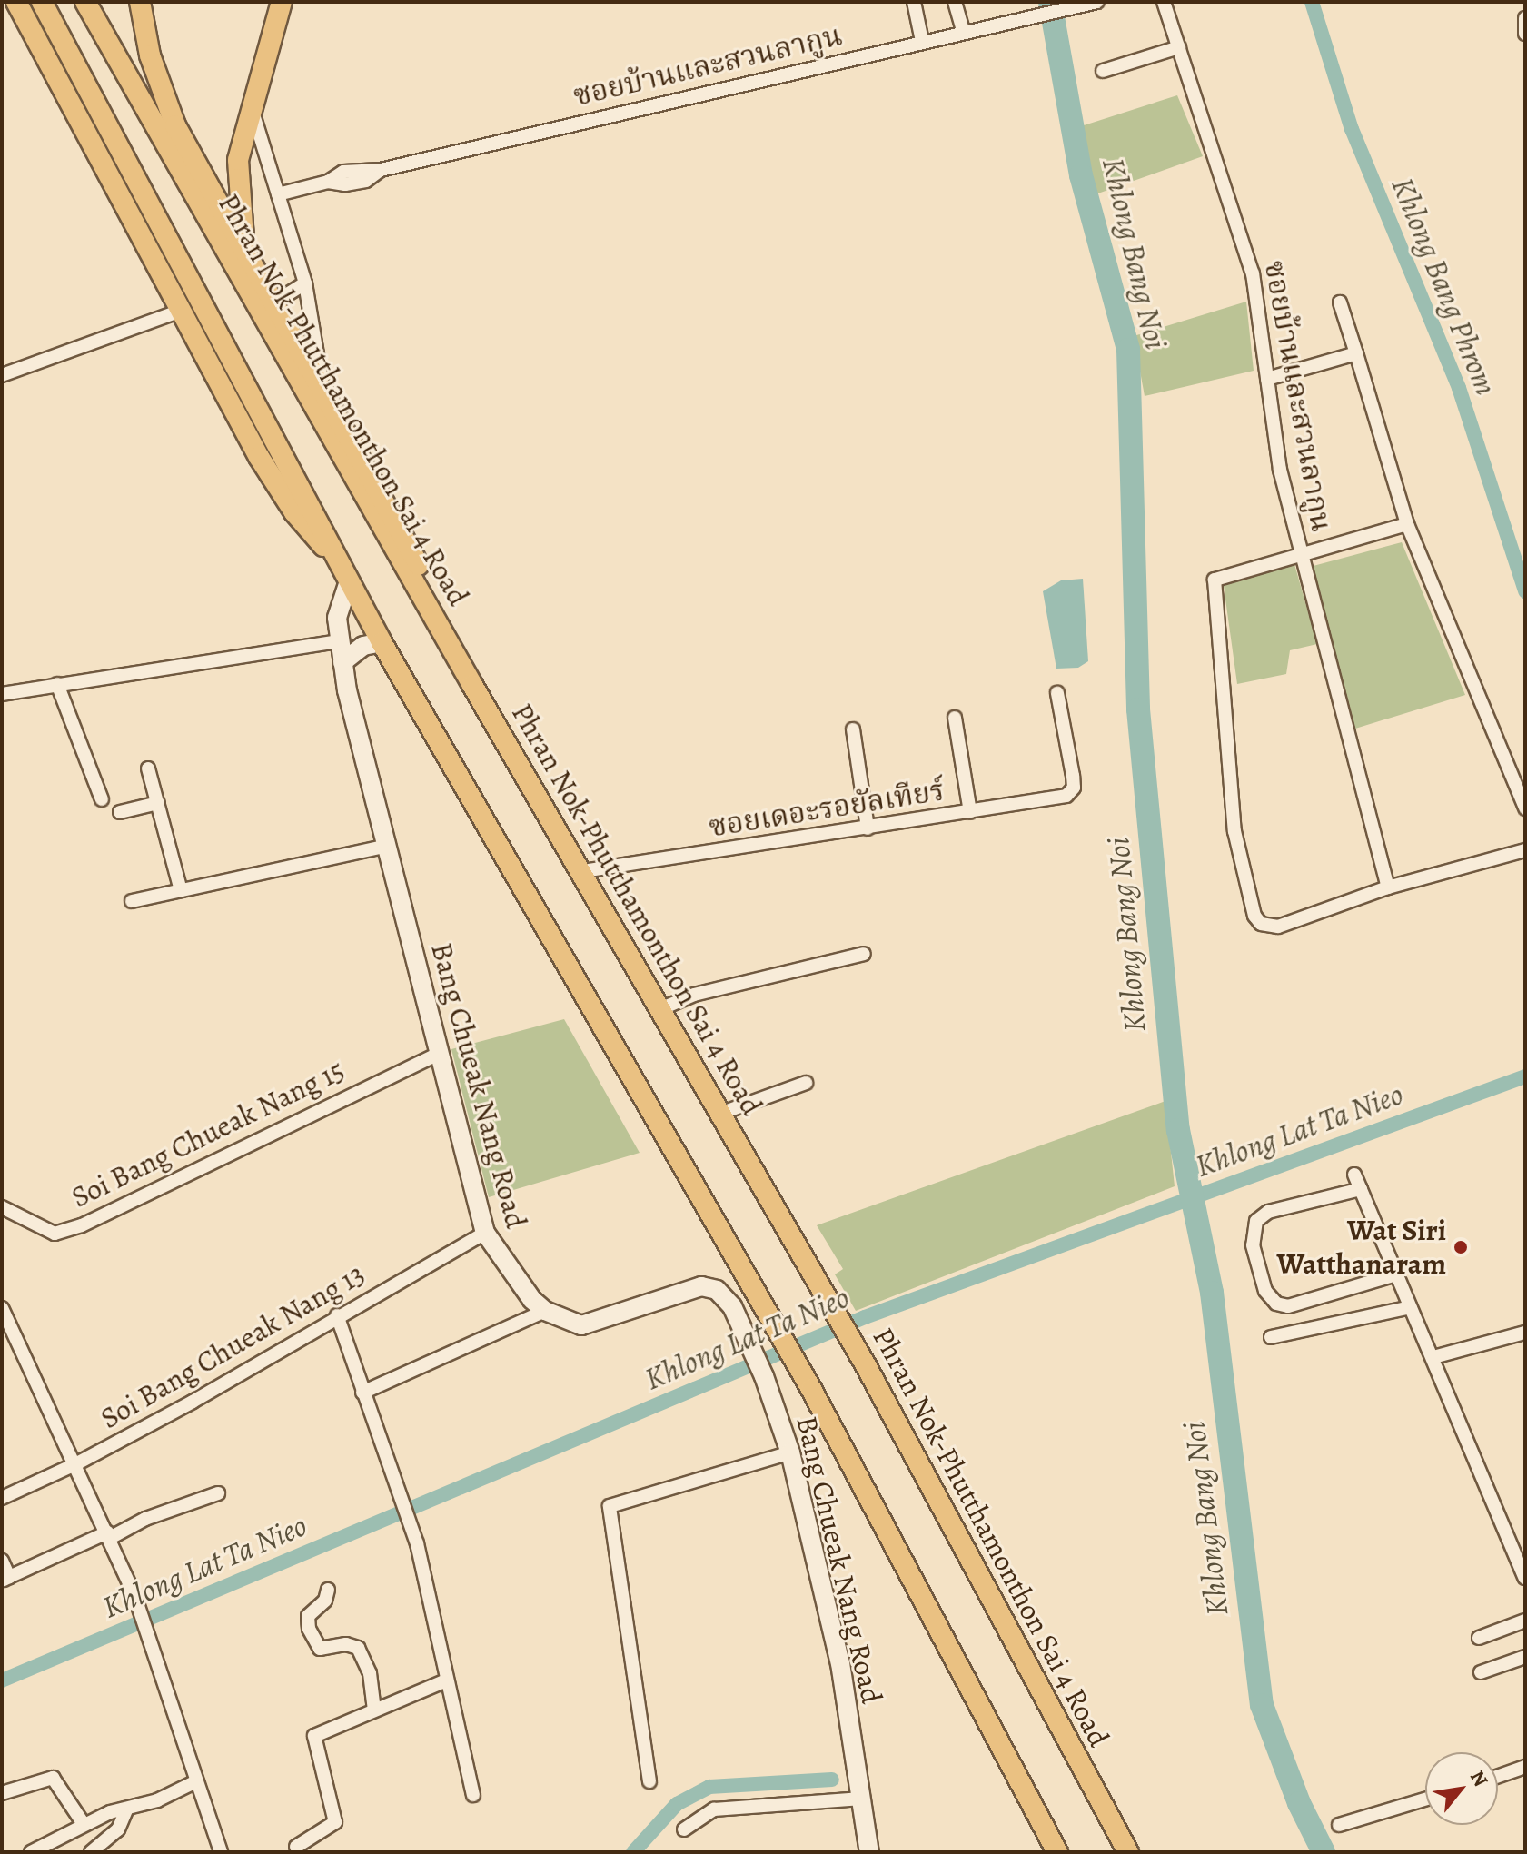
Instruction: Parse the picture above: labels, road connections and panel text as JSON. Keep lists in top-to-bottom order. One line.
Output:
{"streets":{"main road":["Phran Nok-Phutthamonthon Sai 4 Road"],"street":["ซอยบ้านและสวนลากูน","ซอยเดอะรอยัลเทียร์","Bang Chueak Nang Road","Soi Bang Chueak Nang 15","Soi Bang Chueak Nang 13"]},"crossings":[["Phran Nok-Phutthamonthon Sai 4 Road","ซอยเดอะรอยัลเทียร์"],["Bang Chueak Nang Road","Soi Bang Chueak Nang 15"],["Bang Chueak Nang Road","Soi Bang Chueak Nang 13"]],"water":["Khlong Bang Noi","Khlong Bang Phrom","Khlong Lat Ta Nieo"],"places":["Wat Siri Watthanaram"],"north":"top right"}
